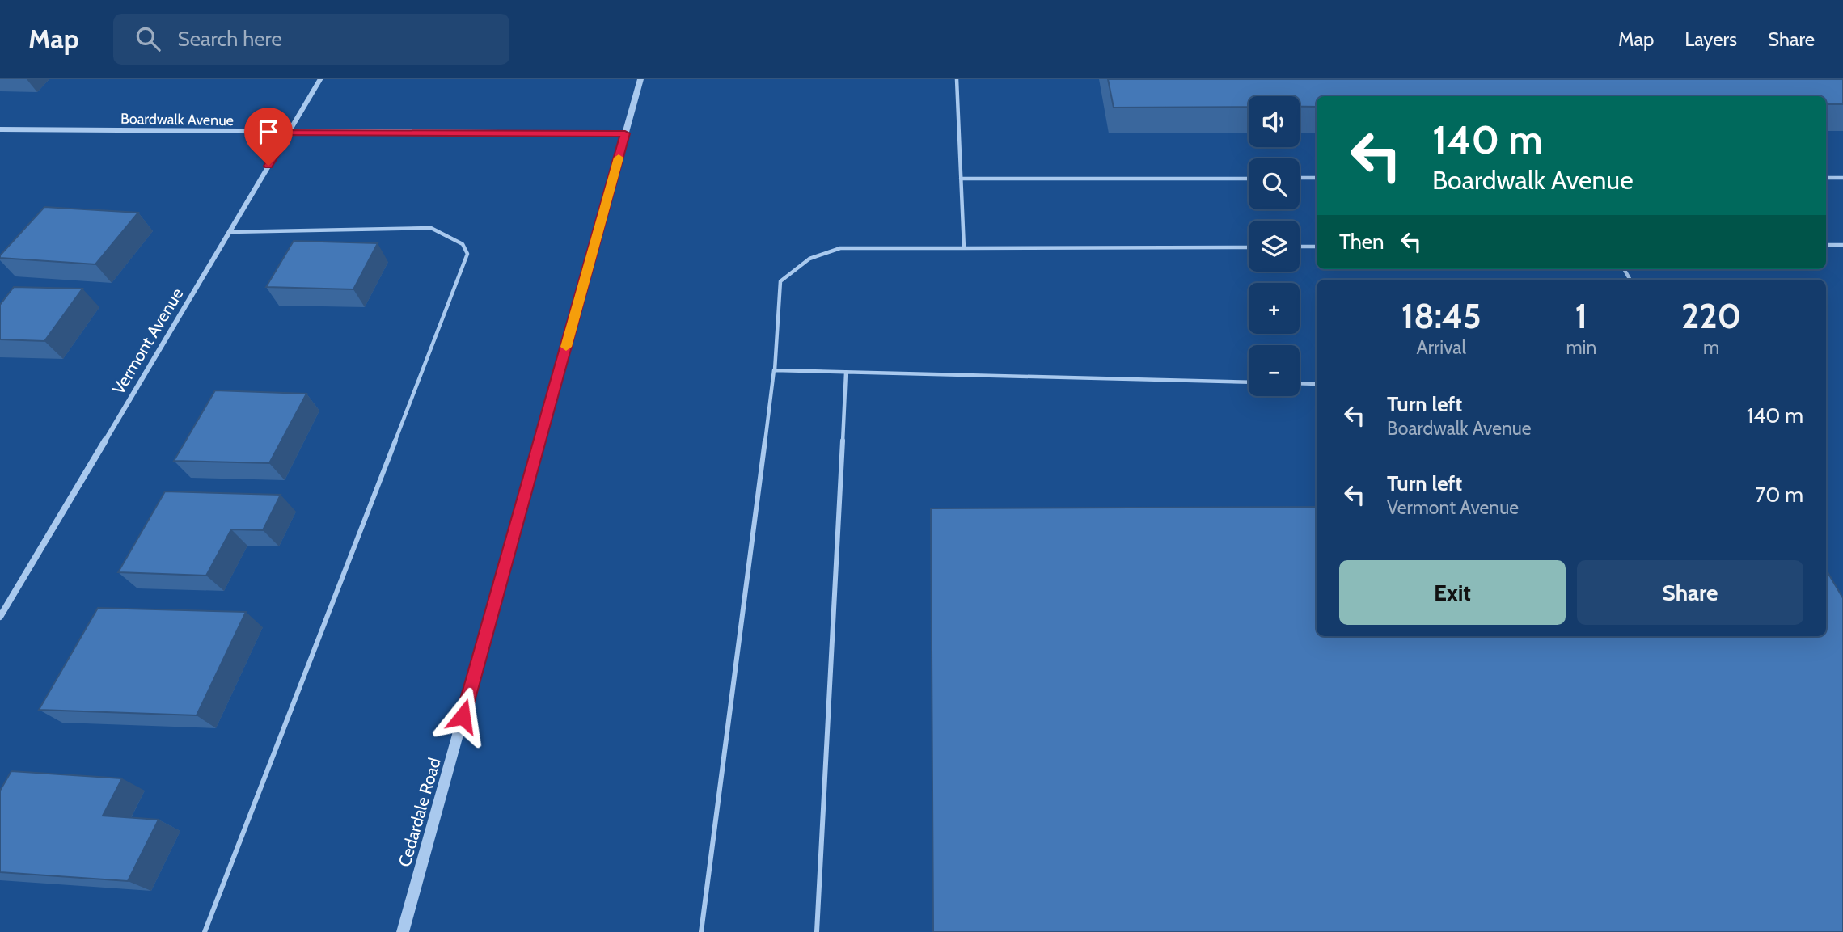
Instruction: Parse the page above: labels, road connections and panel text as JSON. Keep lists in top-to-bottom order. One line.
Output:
{"streets":{"street":["Boardwalk Avenue","Vermont Avenue","Cedardale Road"]},"crossings":[["Boardwalk Avenue","Vermont Avenue"],["Boardwalk Avenue","Cedardale Road"]],"page":{"header":"Map","search":"Search here","nav":["Map","Layers","Share"],"map_buttons":["+","−"],"turn":["140 m","Boardwalk Avenue"],"then":"Then","eta":["18:45","Arrival","1","min","220","m"],"list":[{"name":"Turn left","note":"Boardwalk Avenue","value":"140 m"},{"name":"Turn left","note":"Vermont Avenue","value":"70 m"}],"buttons":["Exit","Share"]}}
